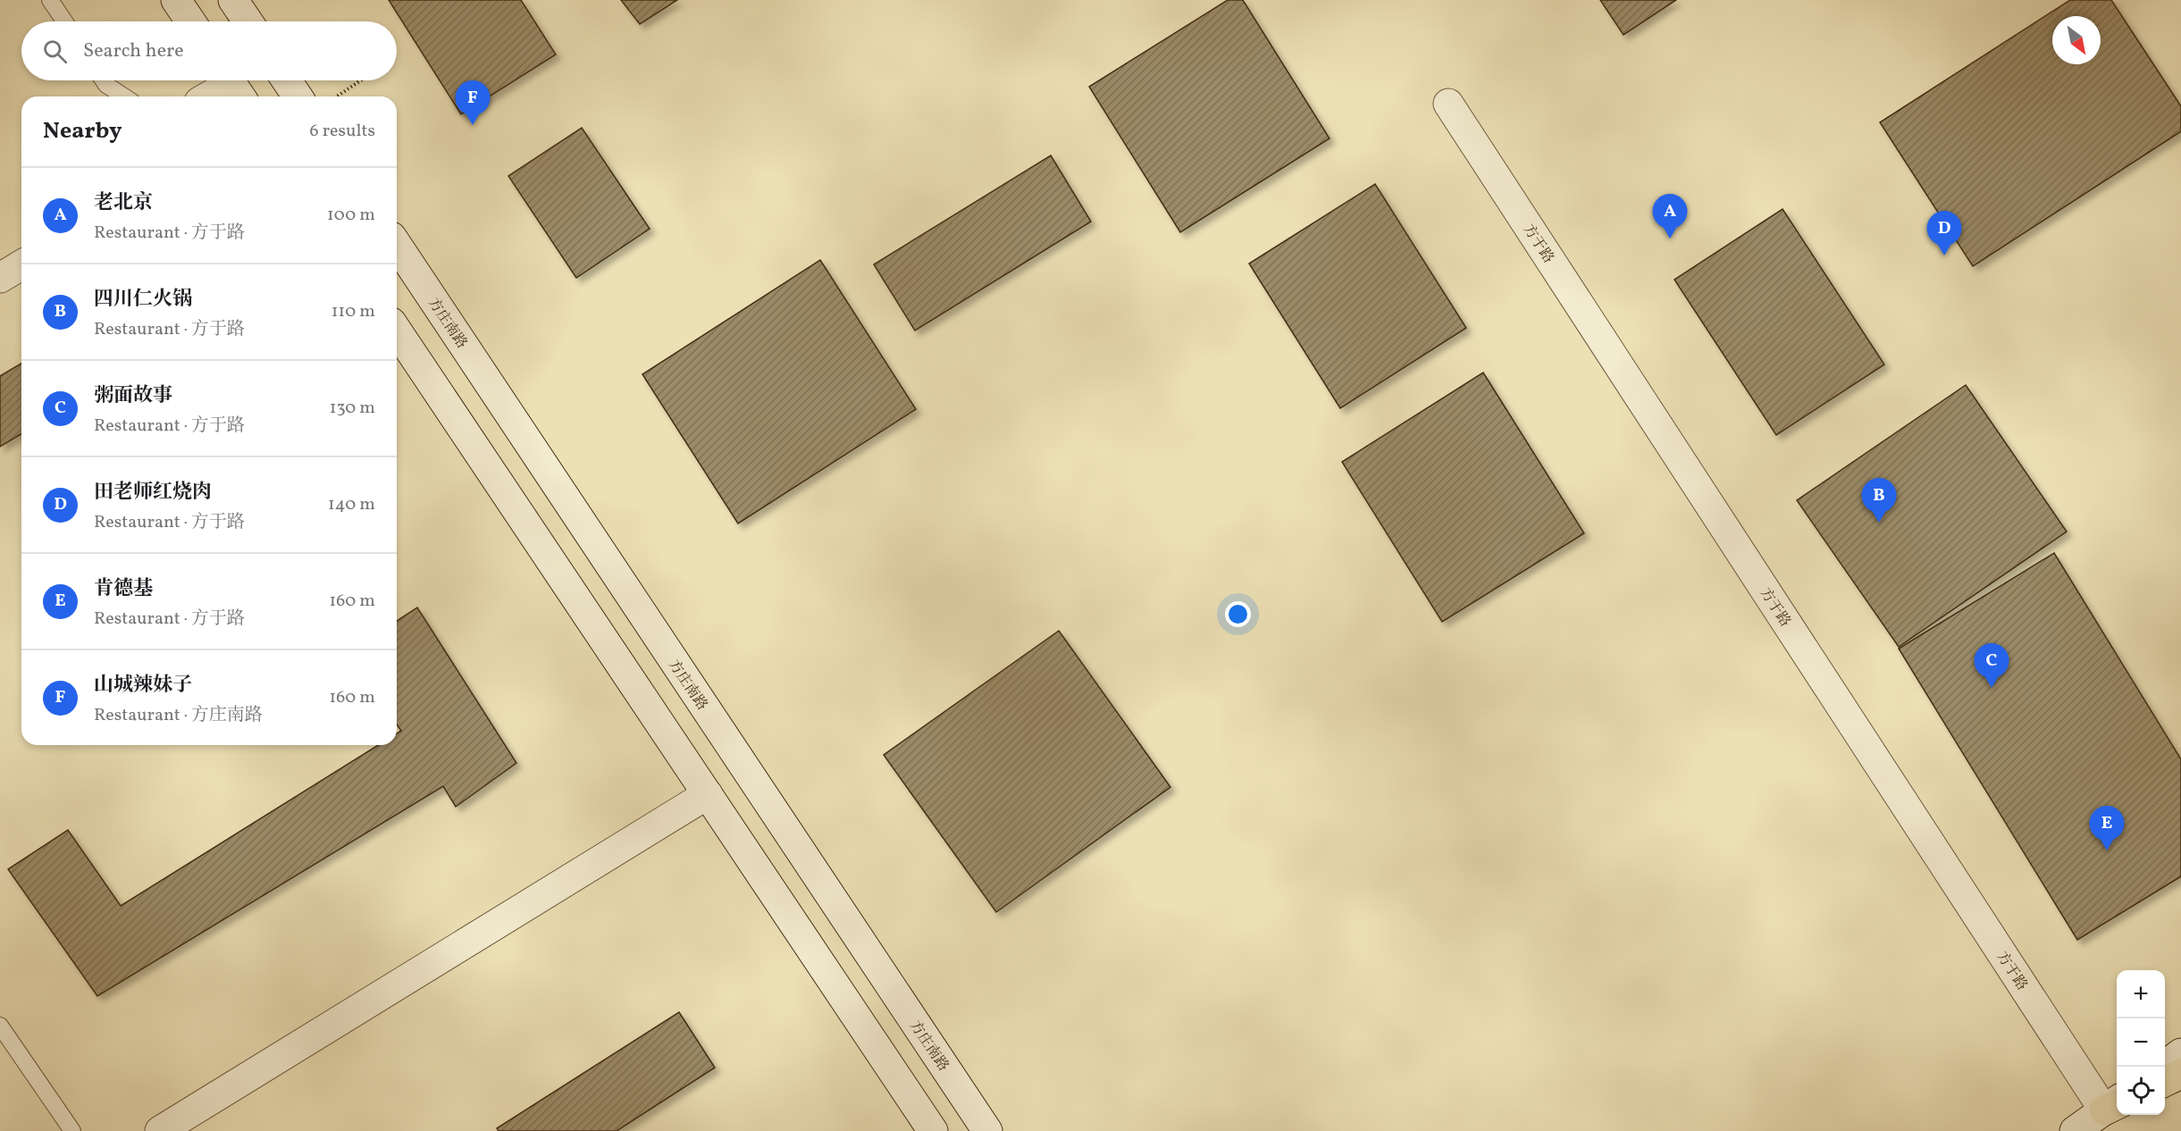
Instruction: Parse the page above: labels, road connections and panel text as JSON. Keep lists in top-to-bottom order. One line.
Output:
{"streets":{"main road":["方于路","方庄南路"]},"north":"bottom right","page":{"search":"Search here","pins":["F","A","D","B","C","E"],"heading":["Nearby","6 results"],"list":[{"mark":"A","name":"老北京","note":"Restaurant · 方于路","value":"100 m"},{"mark":"B","name":"四川仁火锅","note":"Restaurant · 方于路","value":"110 m"},{"mark":"C","name":"粥面故事","note":"Restaurant · 方于路","value":"130 m"},{"mark":"D","name":"田老师红烧肉","note":"Restaurant · 方于路","value":"140 m"},{"mark":"E","name":"肯德基","note":"Restaurant · 方于路","value":"160 m"},{"mark":"F","name":"山城辣妹子","note":"Restaurant · 方庄南路","value":"160 m"}],"map_buttons":["+","−"]}}
